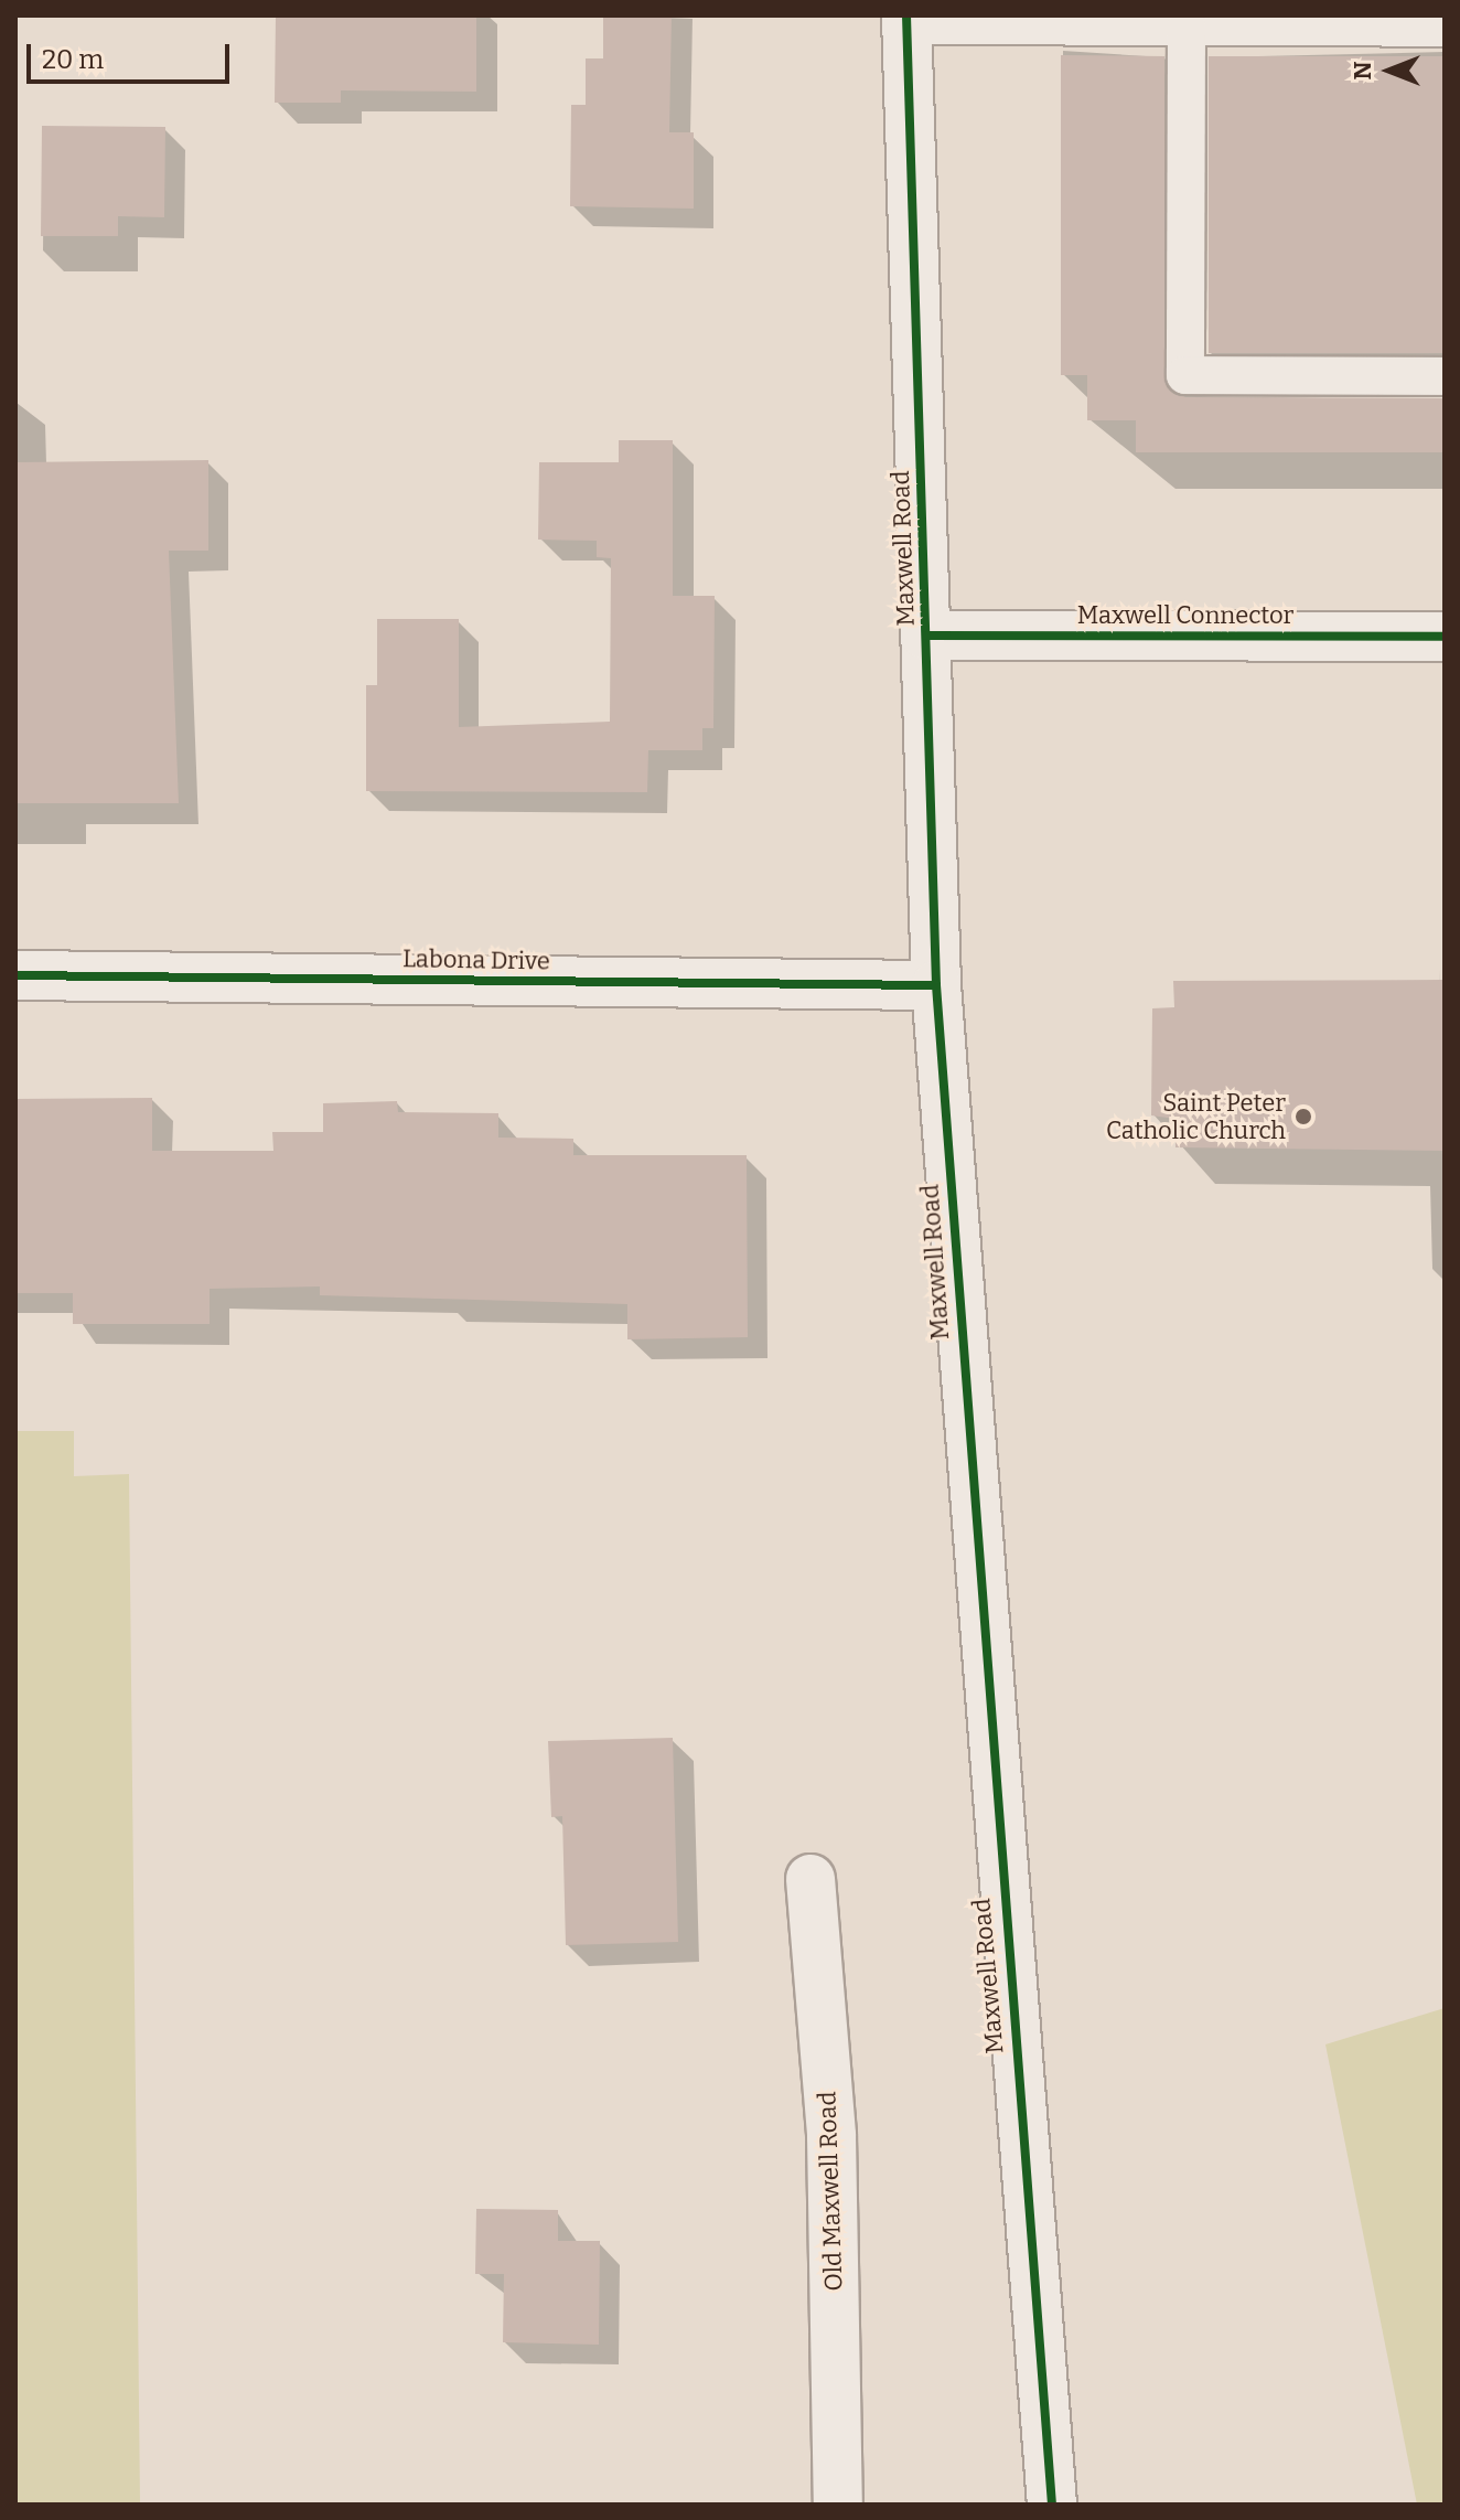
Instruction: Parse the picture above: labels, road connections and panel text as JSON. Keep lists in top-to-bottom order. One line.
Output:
{"streets":{"main road":["Maxwell Road","Maxwell Connector","Labona Drive","Old Maxwell Road"]},"crossings":[["Maxwell Road","Maxwell Connector"],["Maxwell Road","Labona Drive"]],"places":["Saint Peter Catholic Church"],"scale_bar":"20 m","north":"left"}
